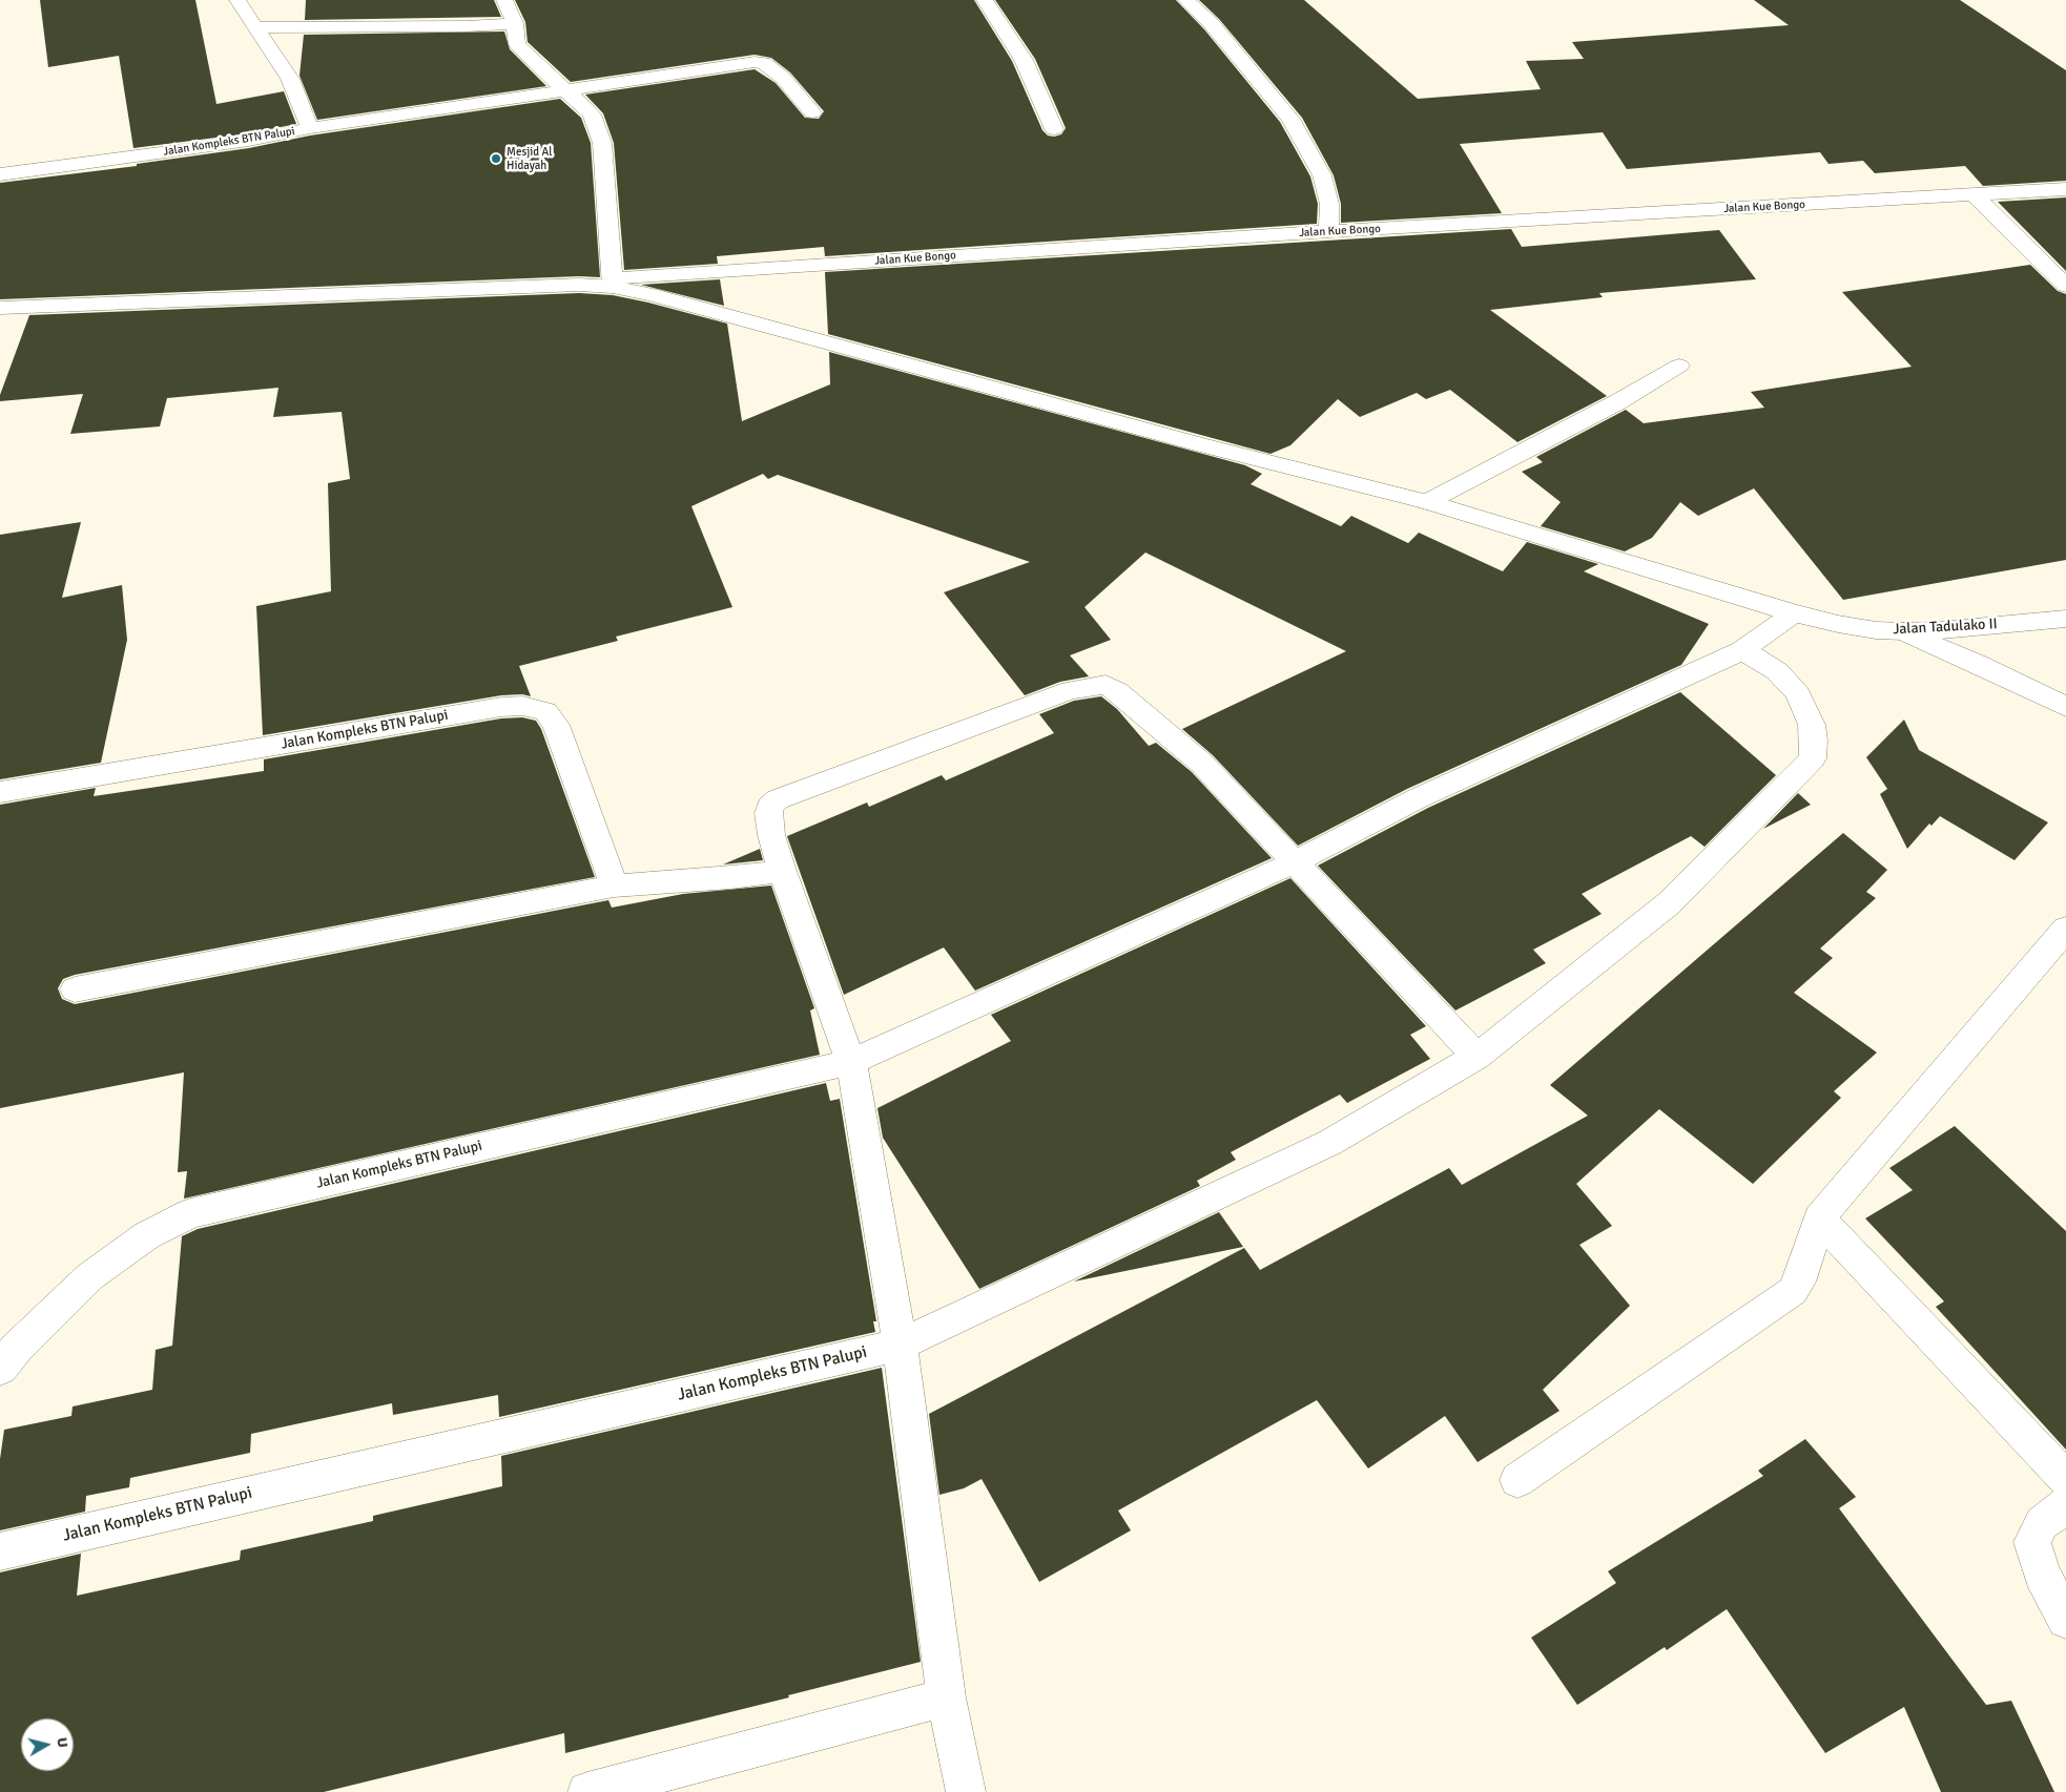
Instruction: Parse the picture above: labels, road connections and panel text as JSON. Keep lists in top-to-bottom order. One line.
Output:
{"streets":{"street":["Jalan Kompleks BTN Palupi","Jalan Kue Bongo","Jalan Tadulako II"]},"crossings":[["Jalan Kompleks BTN Palupi","Jalan Tadulako II"],["Jalan Kue Bongo","Jalan Tadulako II"]],"places":["Mesjid Al Hidayah"],"north":"right"}
